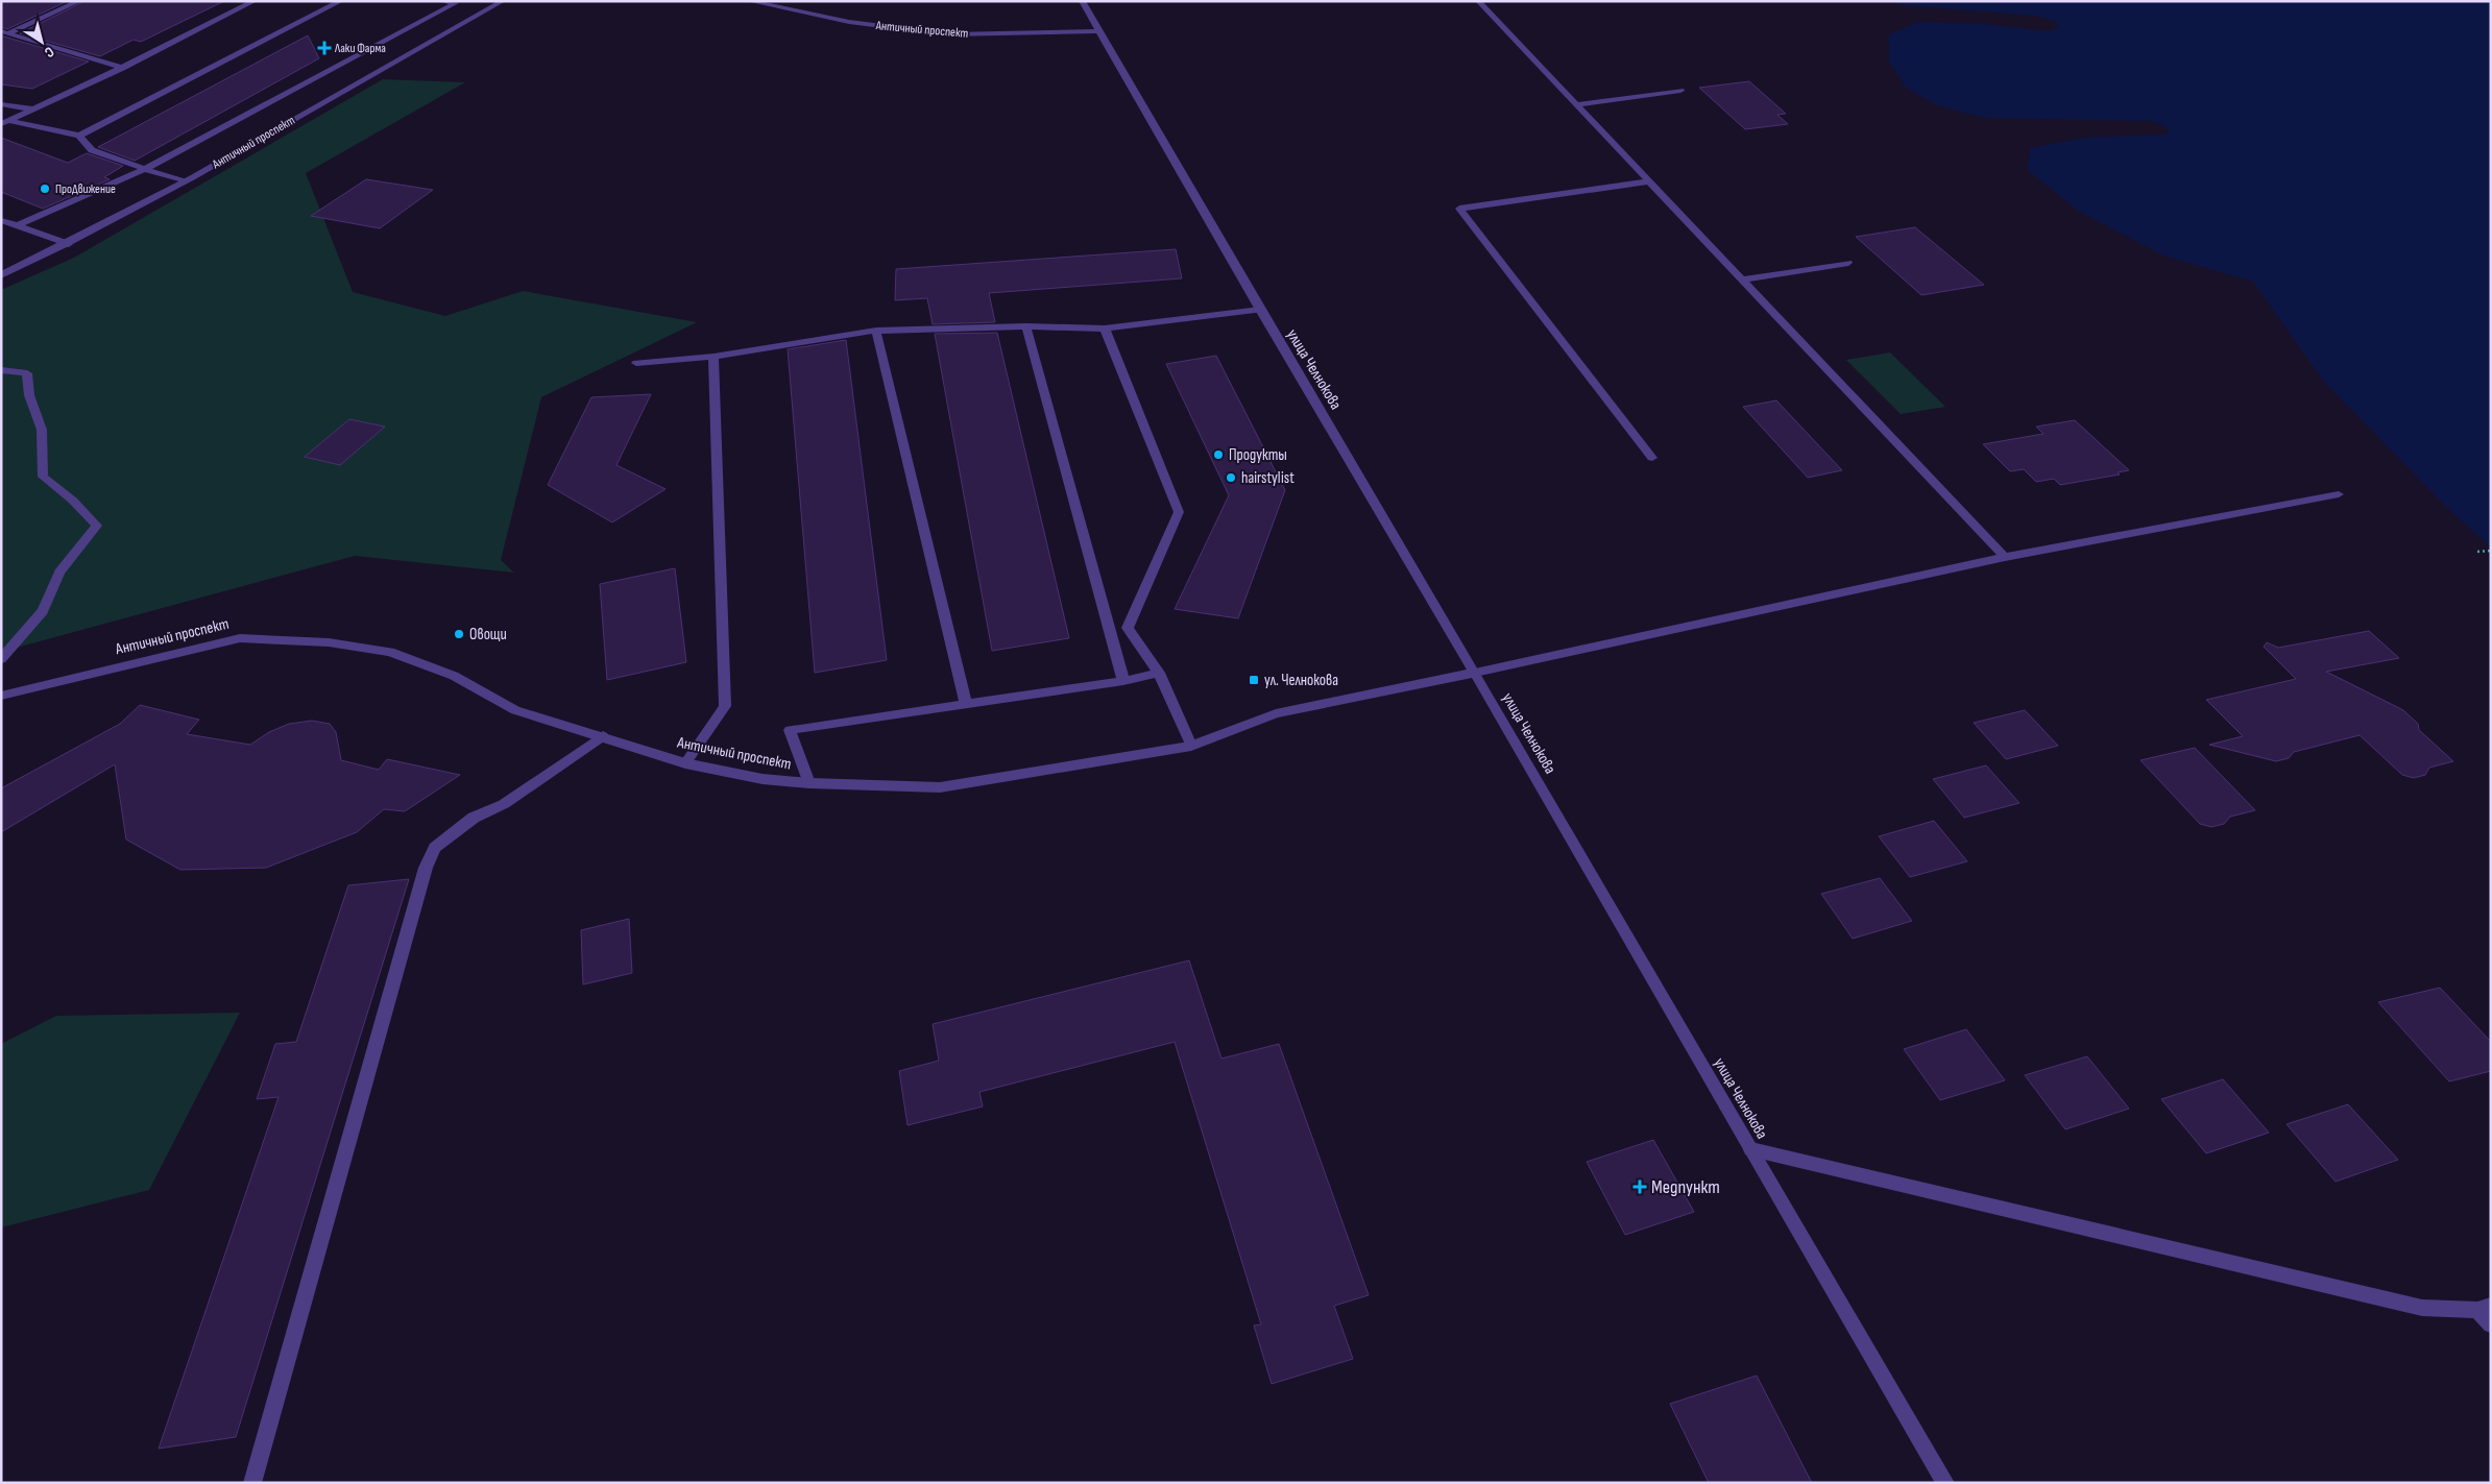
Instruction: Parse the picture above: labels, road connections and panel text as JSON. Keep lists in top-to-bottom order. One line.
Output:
{"streets":{"street":["Античный проспект","улица Челнокова"]},"crossings":[["Античный проспект","улица Челнокова"]],"places":{"health":["Лаки Фарма","Медпункт"],"other":["ПроДвижение","Продукты","hairstylist","Овощи"],"transit":["ул. Челнокова"]},"north":"bottom right"}
